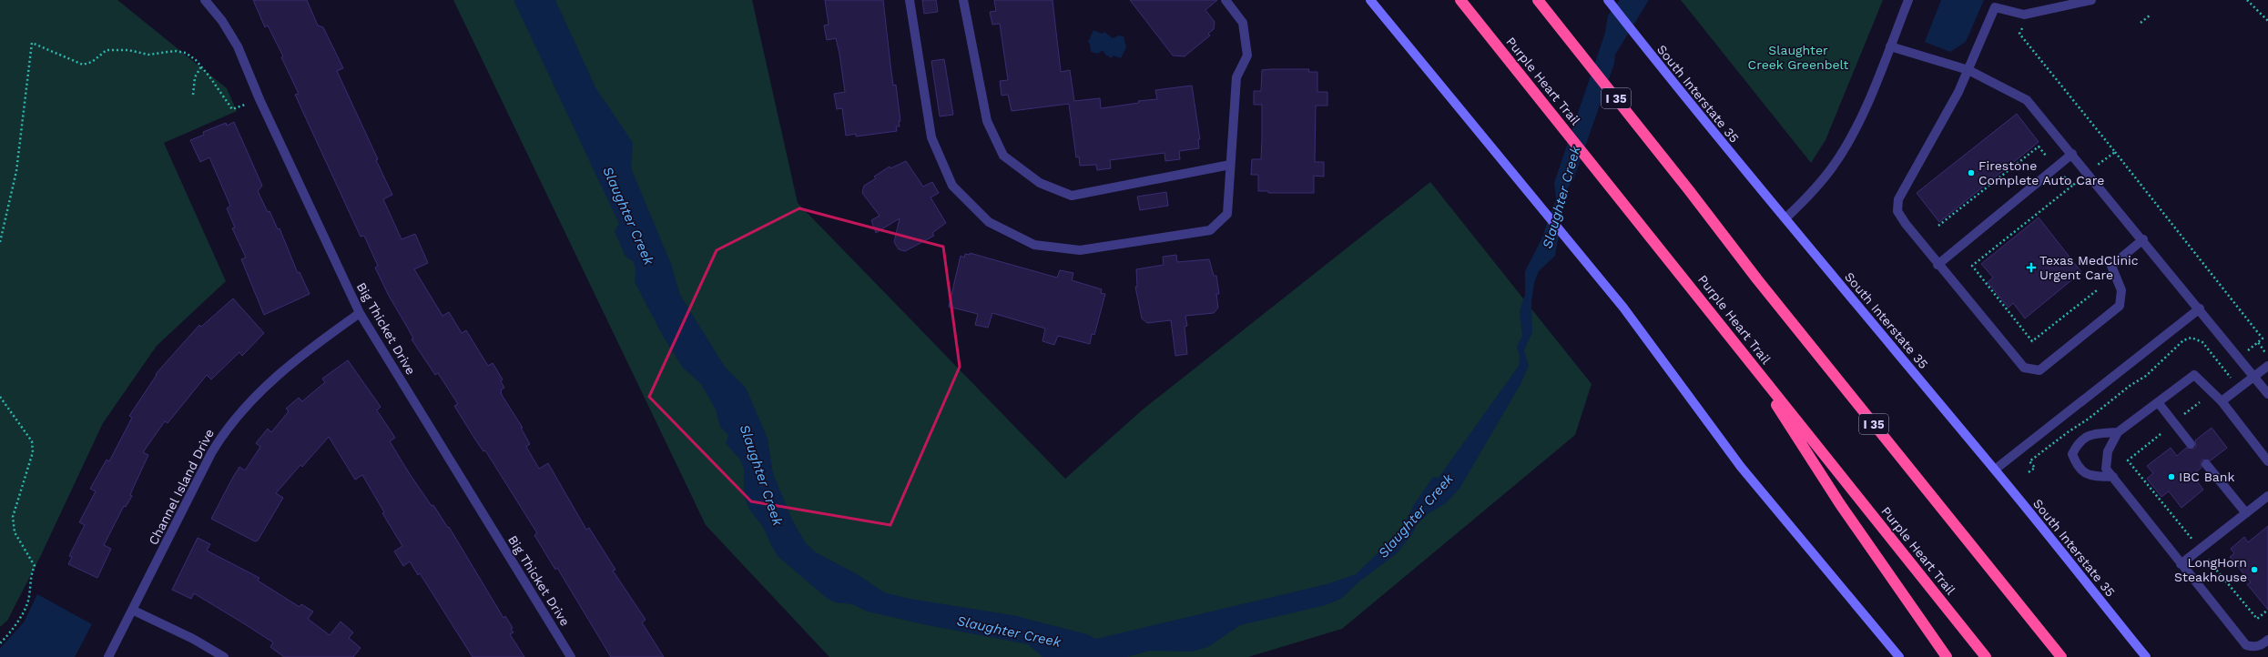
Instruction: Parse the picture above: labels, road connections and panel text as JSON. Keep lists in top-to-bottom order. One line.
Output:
{"streets":{"highway":["Purple Heart Trail","I 35"],"main road":["South Interstate 35"],"street":["Big Thicket Drive","Channel Island Drive"]},"crossings":[["Big Thicket Drive","Channel Island Drive"]],"water":["Slaughter Creek"],"parks":["Slaughter Creek Greenbelt"],"places":{"other":["Firestone Complete Auto Care","IBC Bank","LongHorn Steakhouse"],"health":["Texas MedClinic Urgent Care"]}}
